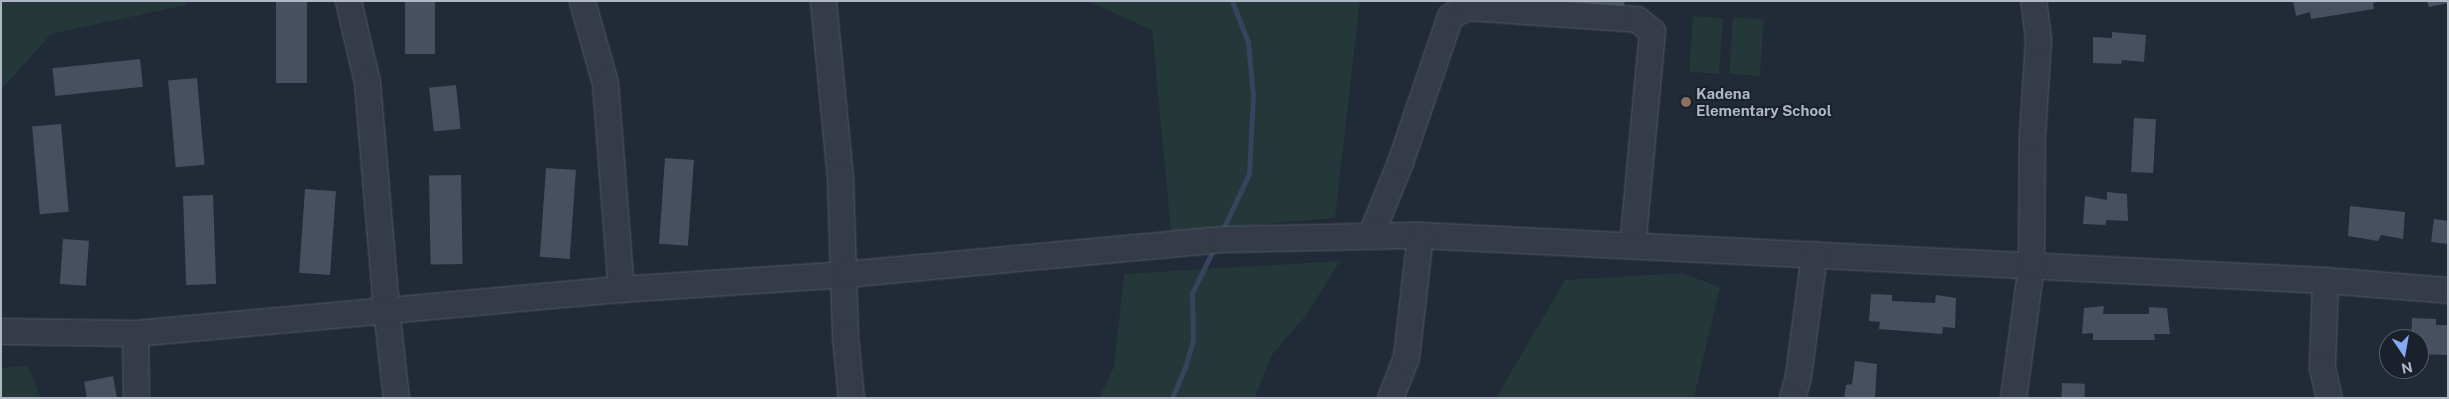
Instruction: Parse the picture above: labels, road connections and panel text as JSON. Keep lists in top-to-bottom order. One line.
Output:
{"places":["Kadena Elementary School"],"north":"bottom"}
